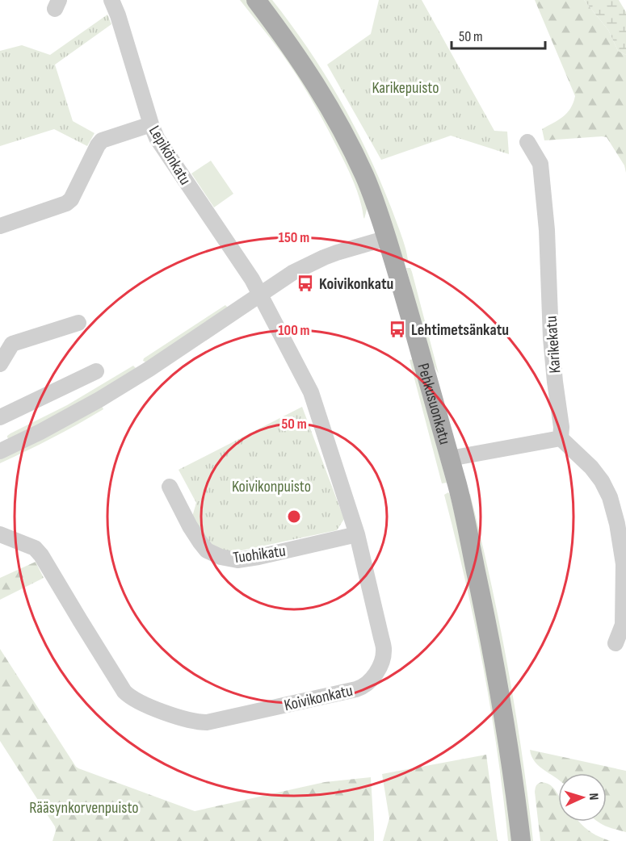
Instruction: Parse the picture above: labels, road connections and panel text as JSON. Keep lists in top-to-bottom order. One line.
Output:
{"streets":{"main road":["Pehkusuonkatu"],"street":["Lepikönkatu","Karikekatu","Tuohikatu","Koivikonkatu"]},"crossings":[["Lepikönkatu","Koivikonkatu"],["Tuohikatu","Koivikonkatu"]],"parks":["Karikepuisto","Koivikonpuisto","Rääsynkorvenpuisto"],"places":{"bus stop":["Koivikonkatu","Lehtimetsänkatu"]},"scale_bar":"50 m","north":"right","rings":["150 m","100 m","50 m"]}
